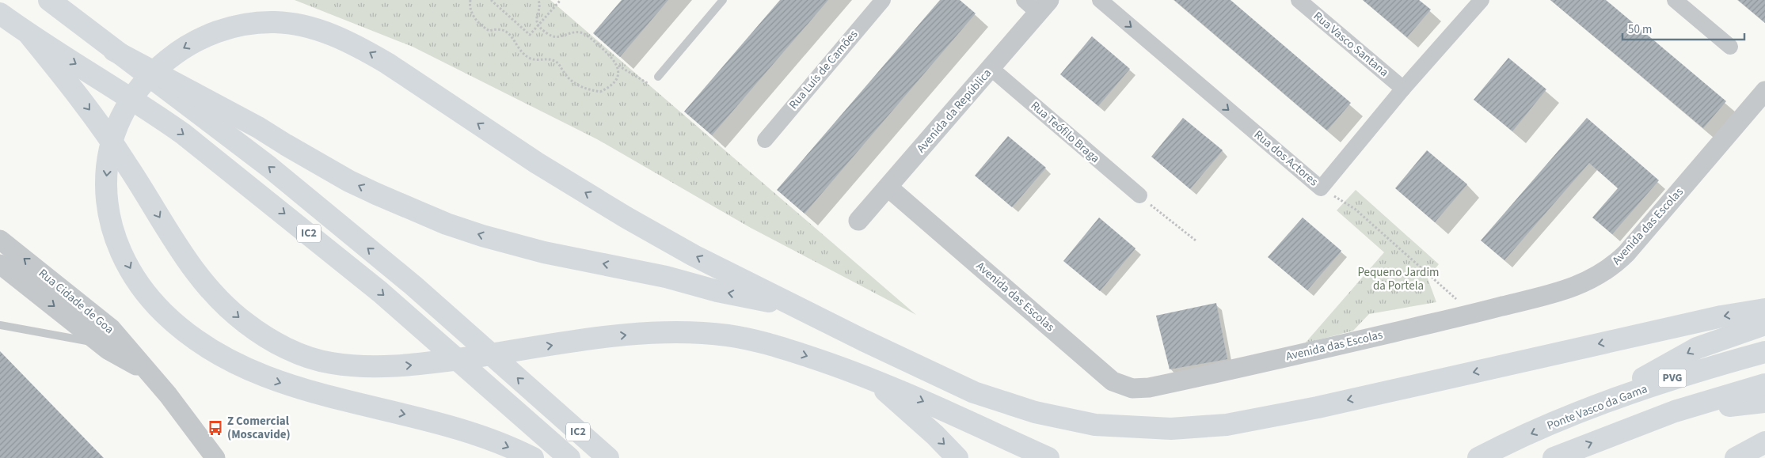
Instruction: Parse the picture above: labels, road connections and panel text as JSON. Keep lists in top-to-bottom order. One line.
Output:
{"streets":{"highway":["IC2","PVG","Ponte Vasco da Gama"],"street":["Rua Vasco Santana","Rua Luís de Camões","Avenida da República","Rua Teófilo Braga","Rua dos Actores","Avenida das Escolas","Rua Cidade de Goa"]},"crossings":[["Rua Vasco Santana","Rua dos Actores"],["Avenida da República","Rua Teófilo Braga"],["Avenida da República","Avenida das Escolas"]],"one_way":["Rua dos Actores"],"parks":["Pequeno Jardim da Portela"],"places":{"bus stop":["Z Comercial (Moscavide)"]},"scale_bar":"50 m"}
